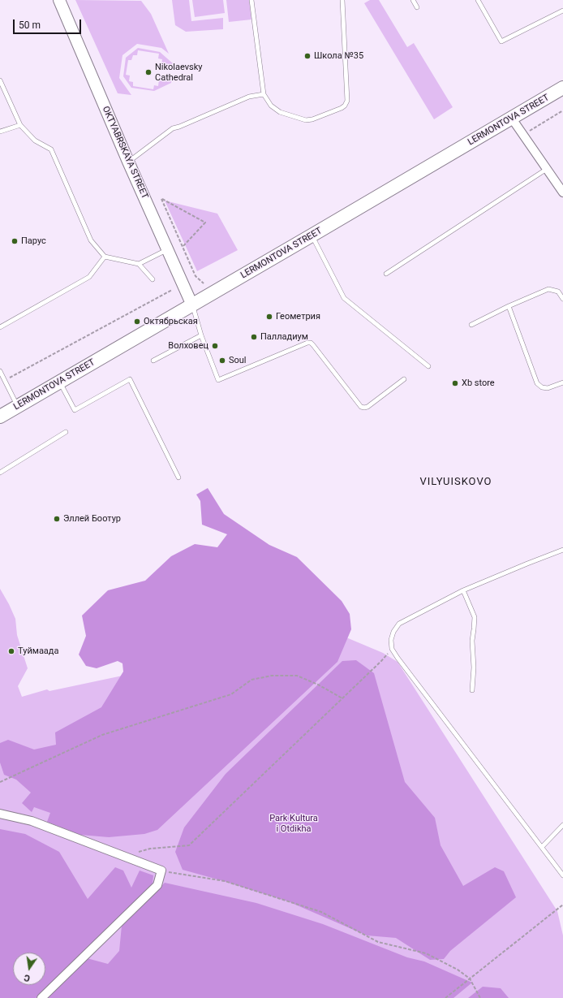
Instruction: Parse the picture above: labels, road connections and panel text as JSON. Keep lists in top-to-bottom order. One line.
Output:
{"streets":{"main road":["LERMONTOVA STREET"],"street":["OKTYABRSKAYA STREET"]},"crossings":[["LERMONTOVA STREET","OKTYABRSKAYA STREET"]],"districts":["VILYUISKOVO"],"parks":["Park Kultura i Otdikha"],"places":["Школа №35","Nikolaevsky Cathedral","Парус","Геометрия","Октябрьская","Палладиум","Волховец","Soul","Xb store","Эллей Боотур","Туймаада"],"scale_bar":"50 m","north":"bottom"}
